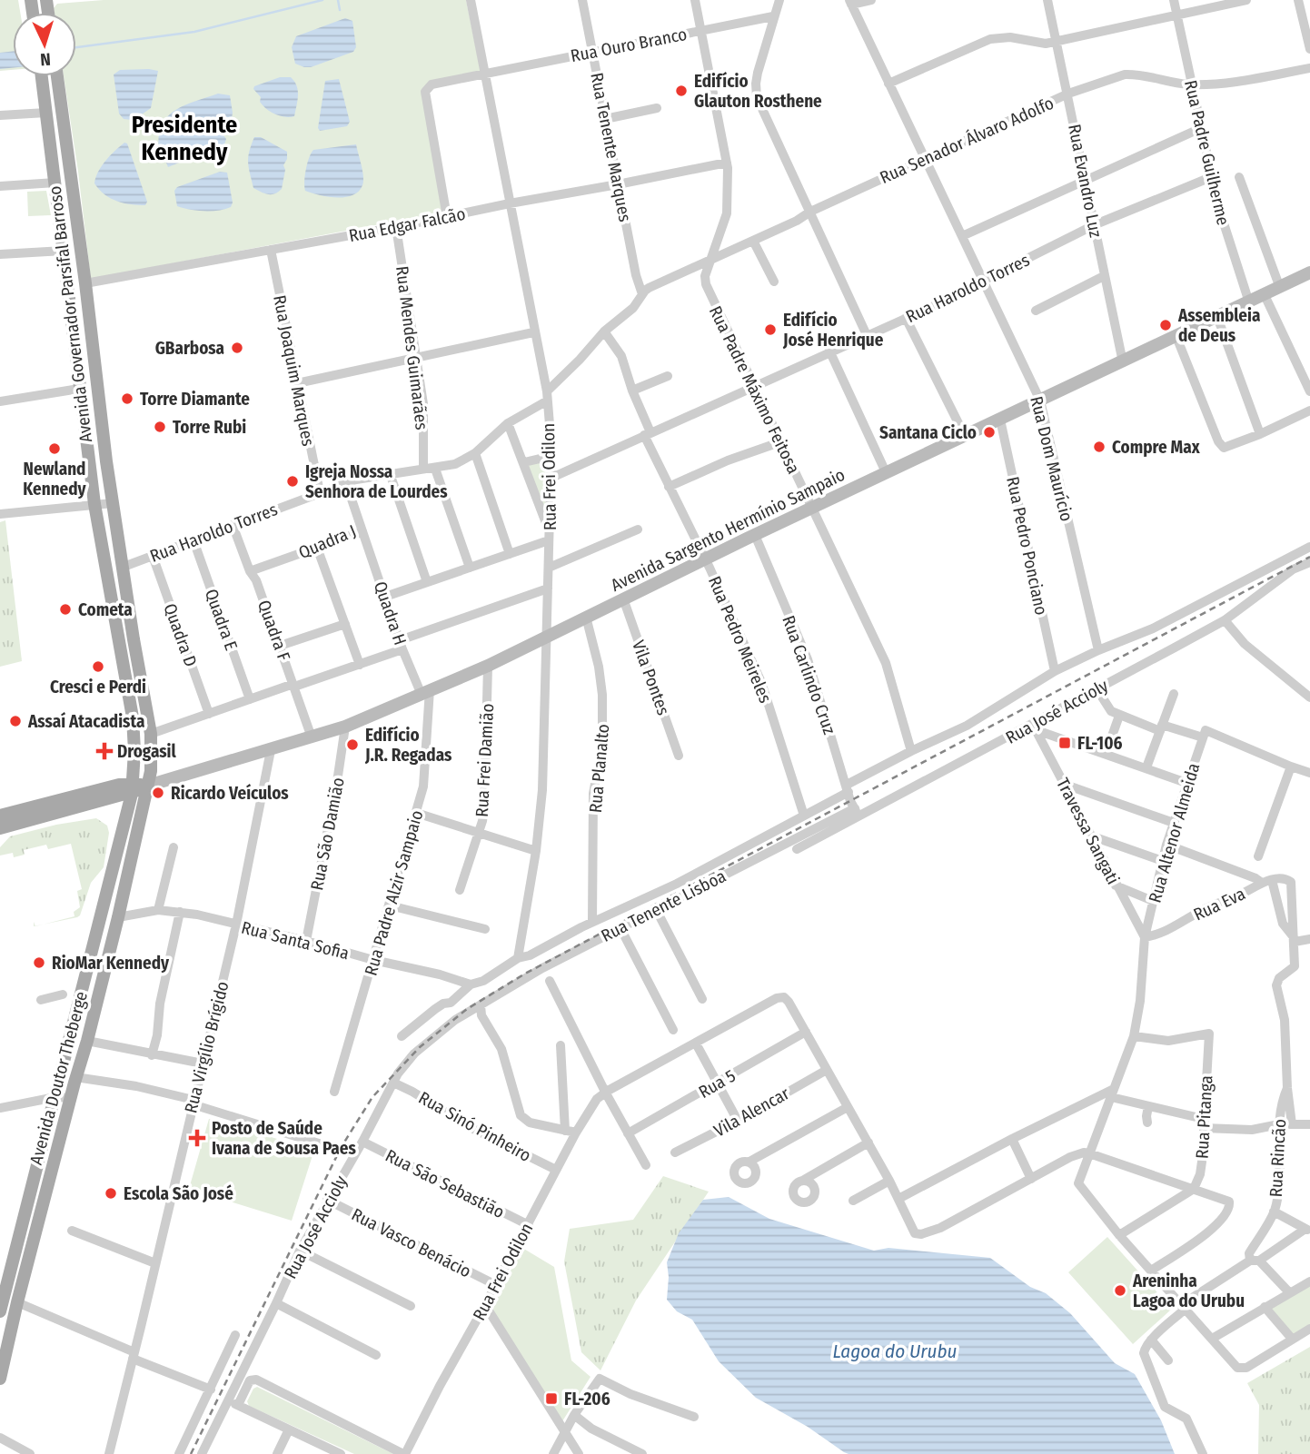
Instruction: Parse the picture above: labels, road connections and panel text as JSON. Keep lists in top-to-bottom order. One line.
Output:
{"streets":{"main road":["Avenida Governador Parsifal Barroso","Avenida Sargento Hermínio Sampaio","Avenida Doutor Theberge"],"street":["Rua Ouro Branco","Rua Senador Álvaro Adolfo","Rua Tenente Marques","Rua Padre Guilherme","Rua Evandro Luz","Rua Edgar Falcão","Rua Haroldo Torres","Rua Mendes Guimarães","Rua Joaquim Marques","Rua Padre Máximo Feitosa","Rua Dom Maurício","Rua Frei Odilon","Quadra J","Rua Pedro Ponciano","Quadra H","Quadra E","Quadra F","Quadra D","Rua Pedro Meireles","Rua Carlindo Cruz","Vila Pontes","Rua José Accioly","Rua Frei Damião","Rua Planalto","Travessa Sangati","Rua Altenor Almeida","Rua São Damião","Rua Padre Alzir Sampaio","Rua Eva","Rua Tenente Lisboa","Rua Santa Sofia","Rua Virgílio Brígido","Rua 5","Vila Alencar","Rua Pitanga","Rua Sinó Pinheiro","Rua Rincão","Rua São Sebastião","Rua Vasco Benácio"]},"crossings":[["Rua Ouro Branco","Rua Tenente Marques"],["Rua Ouro Branco","Rua Edgar Falcão"],["Rua Ouro Branco","Rua Padre Máximo Feitosa"],["Rua Ouro Branco","Rua Frei Odilon"],["Rua Senador Álvaro Adolfo","Rua Tenente Marques"],["Rua Senador Álvaro Adolfo","Rua Padre Guilherme"],["Rua Senador Álvaro Adolfo","Rua Evandro Luz"],["Rua Senador Álvaro Adolfo","Rua Haroldo Torres"],["Rua Senador Álvaro Adolfo","Rua Padre Máximo Feitosa"],["Rua Senador Álvaro Adolfo","Rua Dom Maurício"],["Rua Senador Álvaro Adolfo","Rua Pedro Meireles"],["Rua Tenente Marques","Rua Edgar Falcão"],["Rua Padre Guilherme","Rua Haroldo Torres"],["Rua Padre Guilherme","Avenida Sargento Hermínio Sampaio"],["Rua Evandro Luz","Rua Haroldo Torres"],["Rua Evandro Luz","Avenida Sargento Hermínio Sampaio"],["Rua Edgar Falcão","Avenida Governador Parsifal Barroso"],["Rua Edgar Falcão","Rua Mendes Guimarães"],["Rua Edgar Falcão","Rua Joaquim Marques"],["Rua Edgar Falcão","Rua Padre Máximo Feitosa"],["Rua Edgar Falcão","Rua Frei Odilon"],["Rua Haroldo Torres","Avenida Governador Parsifal Barroso"],["Rua Haroldo Torres","Rua Mendes Guimarães"],["Rua Haroldo Torres","Rua Joaquim Marques"],["Rua Haroldo Torres","Rua Padre Máximo Feitosa"],["Rua Haroldo Torres","Rua Dom Maurício"],["Rua Haroldo Torres","Rua Frei Odilon"],["Rua Haroldo Torres","Quadra J"],["Rua Haroldo Torres","Quadra E"],["Rua Haroldo Torres","Quadra F"],["Rua Haroldo Torres","Quadra D"],["Rua Haroldo Torres","Rua Pedro Meireles"],["Avenida Governador Parsifal Barroso","Avenida Sargento Hermínio Sampaio"],["Avenida Governador Parsifal Barroso","Avenida Doutor Theberge"],["Rua Padre Máximo Feitosa","Avenida Sargento Hermínio Sampaio"],["Rua Padre Máximo Feitosa","Rua José Accioly"],["Rua Dom Maurício","Avenida Sargento Hermínio Sampaio"],["Rua Dom Maurício","Rua José Accioly"],["Rua Frei Odilon","Avenida Sargento Hermínio Sampaio"],["Rua Frei Odilon","Rua José Accioly"],["Rua Frei Odilon","Rua Altenor Almeida"],["Rua Frei Odilon","Rua 5"],["Rua Frei Odilon","Vila Alencar"],["Rua Frei Odilon","Rua Sinó Pinheiro"],["Rua Frei Odilon","Rua São Sebastião"],["Rua Frei Odilon","Rua Vasco Benácio"],["Avenida Sargento Hermínio Sampaio","Rua Pedro Ponciano"],["Avenida Sargento Hermínio Sampaio","Quadra H"],["Avenida Sargento Hermínio Sampaio","Quadra F"],["Avenida Sargento Hermínio Sampaio","Rua Pedro Meireles"],["Avenida Sargento Hermínio Sampaio","Rua Carlindo Cruz"],["Avenida Sargento Hermínio Sampaio","Vila Pontes"],["Avenida Sargento Hermínio Sampaio","Rua Frei Damião"],["Avenida Sargento Hermínio Sampaio","Rua Planalto"],["Avenida Sargento Hermínio Sampaio","Rua São Damião"],["Avenida Sargento Hermínio Sampaio","Rua Padre Alzir Sampaio"],["Avenida Sargento Hermínio Sampaio","Rua Virgílio Brígido"],["Avenida Sargento Hermínio Sampaio","Avenida Doutor Theberge"],["Quadra J","Quadra H"],["Quadra J","Quadra F"],["Rua Pedro Ponciano","Rua José Accioly"],["Quadra H","Rua Padre Alzir Sampaio"],["Rua Pedro Meireles","Rua José Accioly"],["Rua Carlindo Cruz","Rua José Accioly"],["Rua Carlindo Cruz","Rua Tenente Lisboa"],["Rua José Accioly","Rua Planalto"],["Rua José Accioly","Travessa Sangati"],["Rua José Accioly","Rua Tenente Lisboa"],["Rua José Accioly","Rua Santa Sofia"],["Rua José Accioly","Rua Sinó Pinheiro"],["Rua José Accioly","Rua São Sebastião"],["Rua José Accioly","Rua Vasco Benácio"],["Travessa Sangati","Rua Altenor Almeida"],["Travessa Sangati","Rua Eva"],["Rua Altenor Almeida","Rua Eva"],["Rua Altenor Almeida","Rua Pitanga"],["Rua São Damião","Rua Santa Sofia"],["Rua Padre Alzir Sampaio","Rua Santa Sofia"],["Rua Eva","Rua Rincão"],["Rua Tenente Lisboa","Rua Sinó Pinheiro"],["Rua Santa Sofia","Rua Virgílio Brígido"],["Rua Santa Sofia","Avenida Doutor Theberge"]],"districts":["Presidente Kennedy"],"water":["Lagoa do Urubu"],"places":{"other":["Edifício Glauton Rosthene","Assembleia de Deus","Edifício José Henrique","GBarbosa","Torre Diamante","Torre Rubi","Santana Ciclo","Compre Max","Newland Kennedy","Igreja Nossa Senhora de Lourdes","Cometa","Cresci e Perdi","Assaí Atacadista","Edifício J.R. Regadas","Ricardo Veículos","RioMar Kennedy","Escola São José","Areninha Lagoa do Urubu"],"transit":["FL-106","FL-206"],"health":["Drogasil","Posto de Saúde Ivana de Sousa Paes"]},"north":"bottom"}
